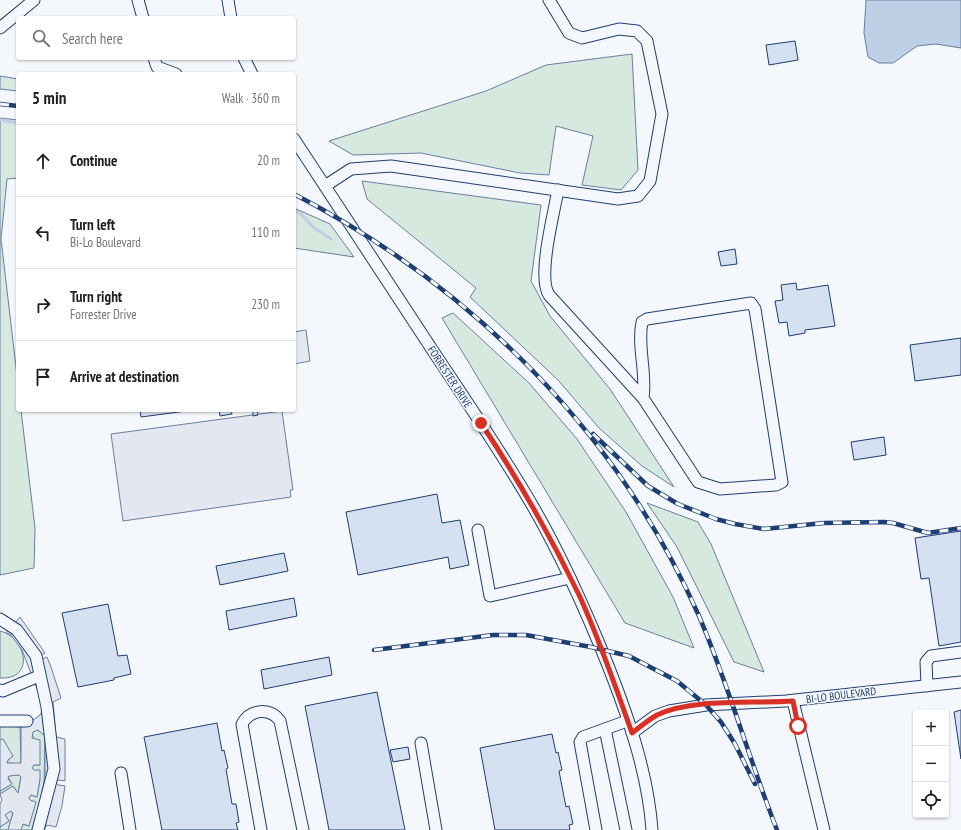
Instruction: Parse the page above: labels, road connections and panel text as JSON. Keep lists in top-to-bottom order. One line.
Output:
{"streets":{"street":["FORRESTER DRIVE","BI-LO BOULEVARD"]},"crossings":[["FORRESTER DRIVE","BI-LO BOULEVARD"]],"page":{"search":"Search here","heading":["5 min","Walk · 360 m"],"list":[["Continue","20 m"],["Turn left","Bi-Lo Boulevard","110 m"],["Turn right","Forrester Drive","230 m"],"Arrive at destination"],"map_buttons":["+","−"]}}
